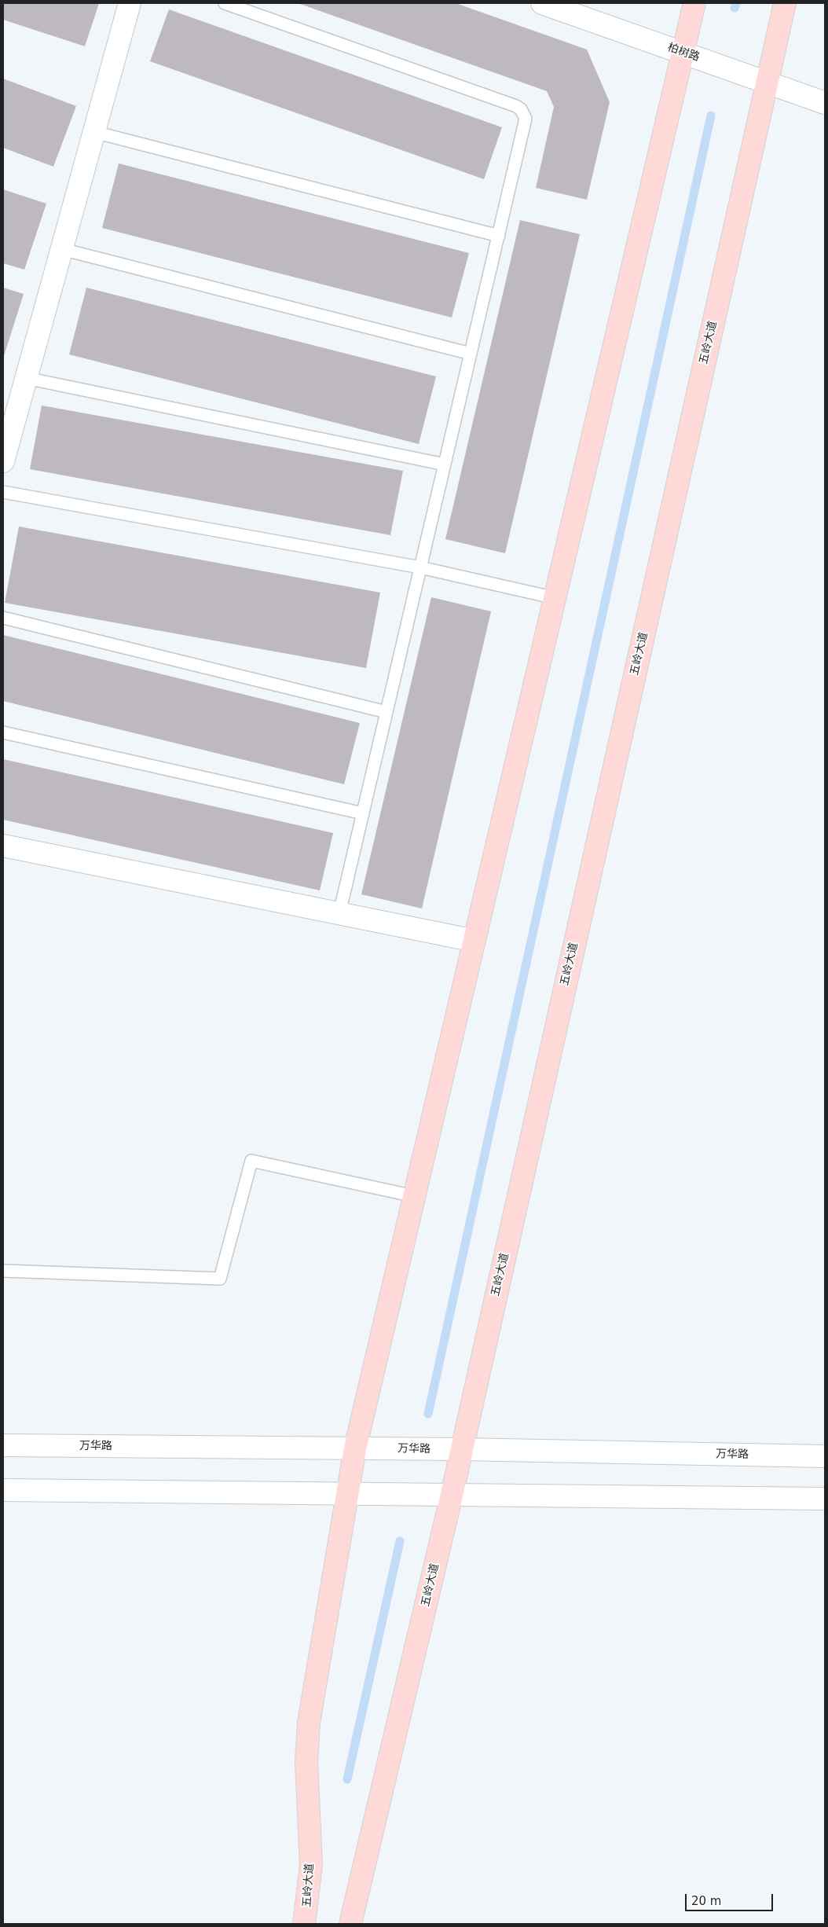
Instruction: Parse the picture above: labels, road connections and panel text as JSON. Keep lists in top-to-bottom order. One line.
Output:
{"streets":{"main road":["柏树路","五岭大道","万华路"]},"crossings":[["柏树路","五岭大道"],["五岭大道","万华路"]],"scale_bar":"20 m"}
